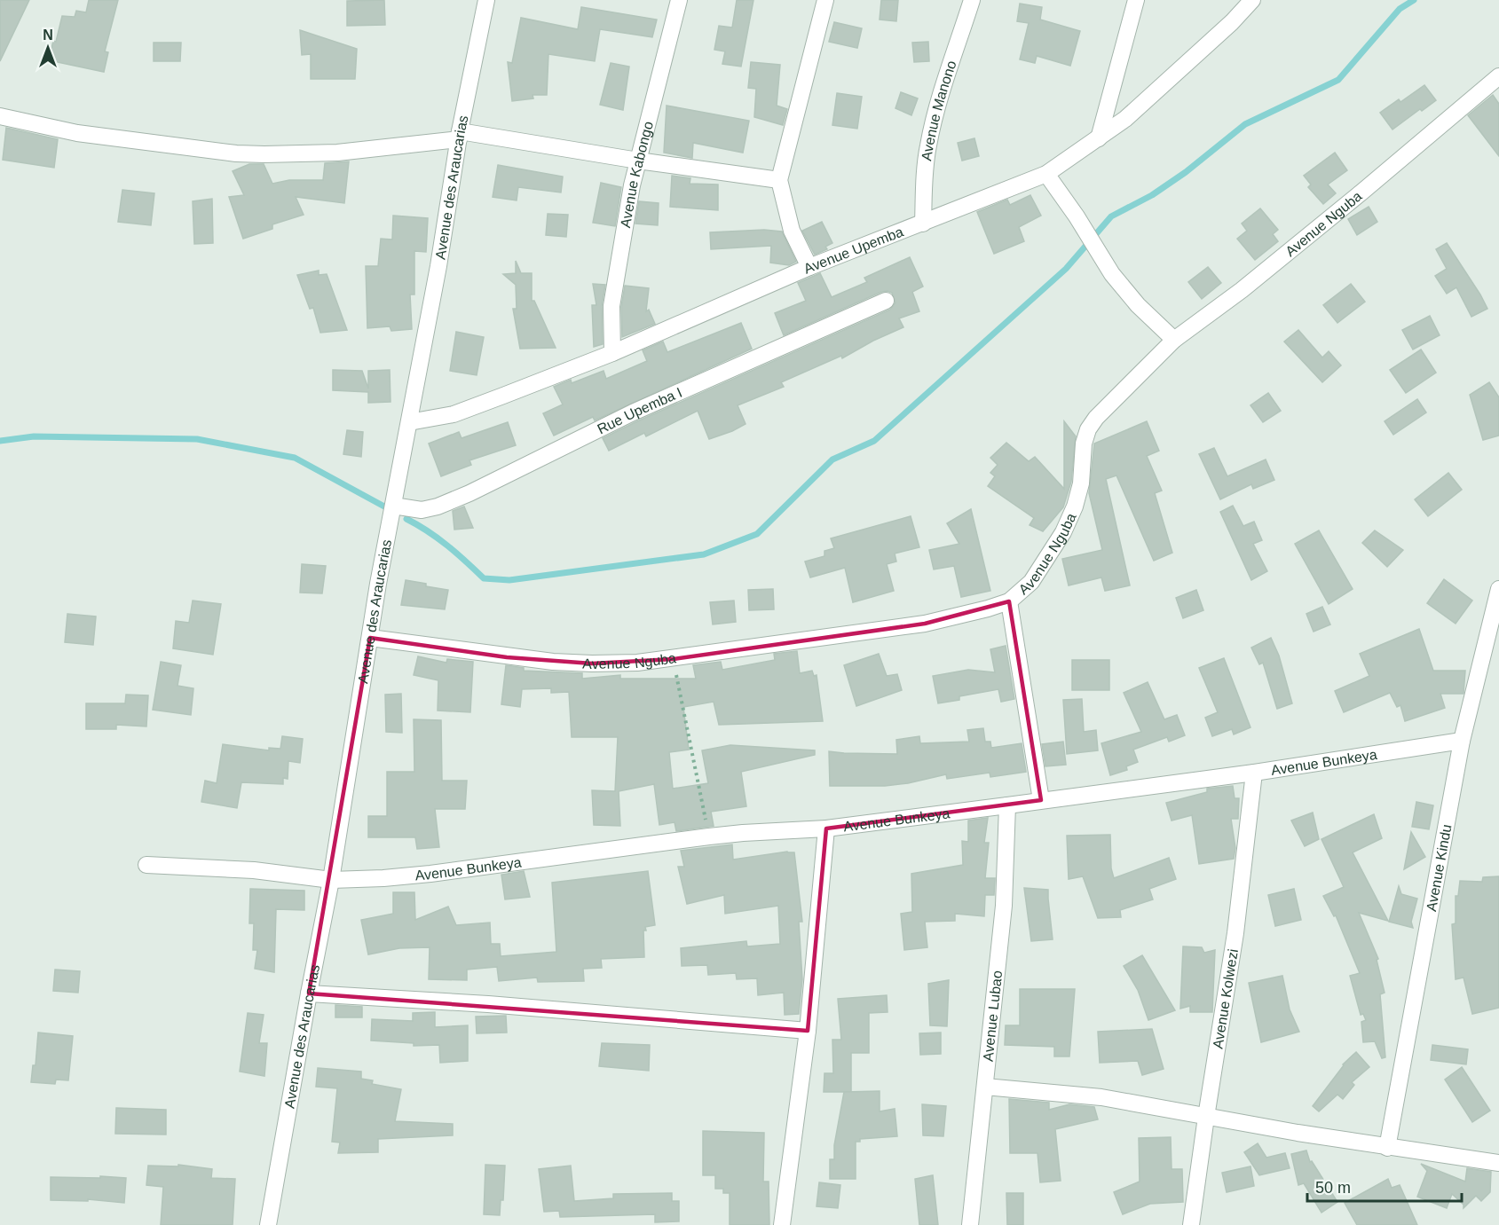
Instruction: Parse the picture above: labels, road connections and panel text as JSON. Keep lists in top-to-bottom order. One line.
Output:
{"streets":{"street":["Avenue Manono","Avenue Kabongo","Avenue des Araucarias","Avenue Nguba","Avenue Upemba","Rue Upemba I","Avenue Bunkeya","Avenue Kindu","Avenue Kolwezi","Avenue Lubao"]},"crossings":[["Avenue Manono","Avenue Upemba"],["Avenue Kabongo","Avenue Upemba"],["Avenue des Araucarias","Avenue Nguba"],["Avenue des Araucarias","Avenue Upemba"],["Avenue des Araucarias","Rue Upemba I"],["Avenue des Araucarias","Avenue Bunkeya"],["Avenue Bunkeya","Avenue Kindu"],["Avenue Bunkeya","Avenue Kolwezi"],["Avenue Bunkeya","Avenue Lubao"]],"scale_bar":"50 m","north":"top"}
